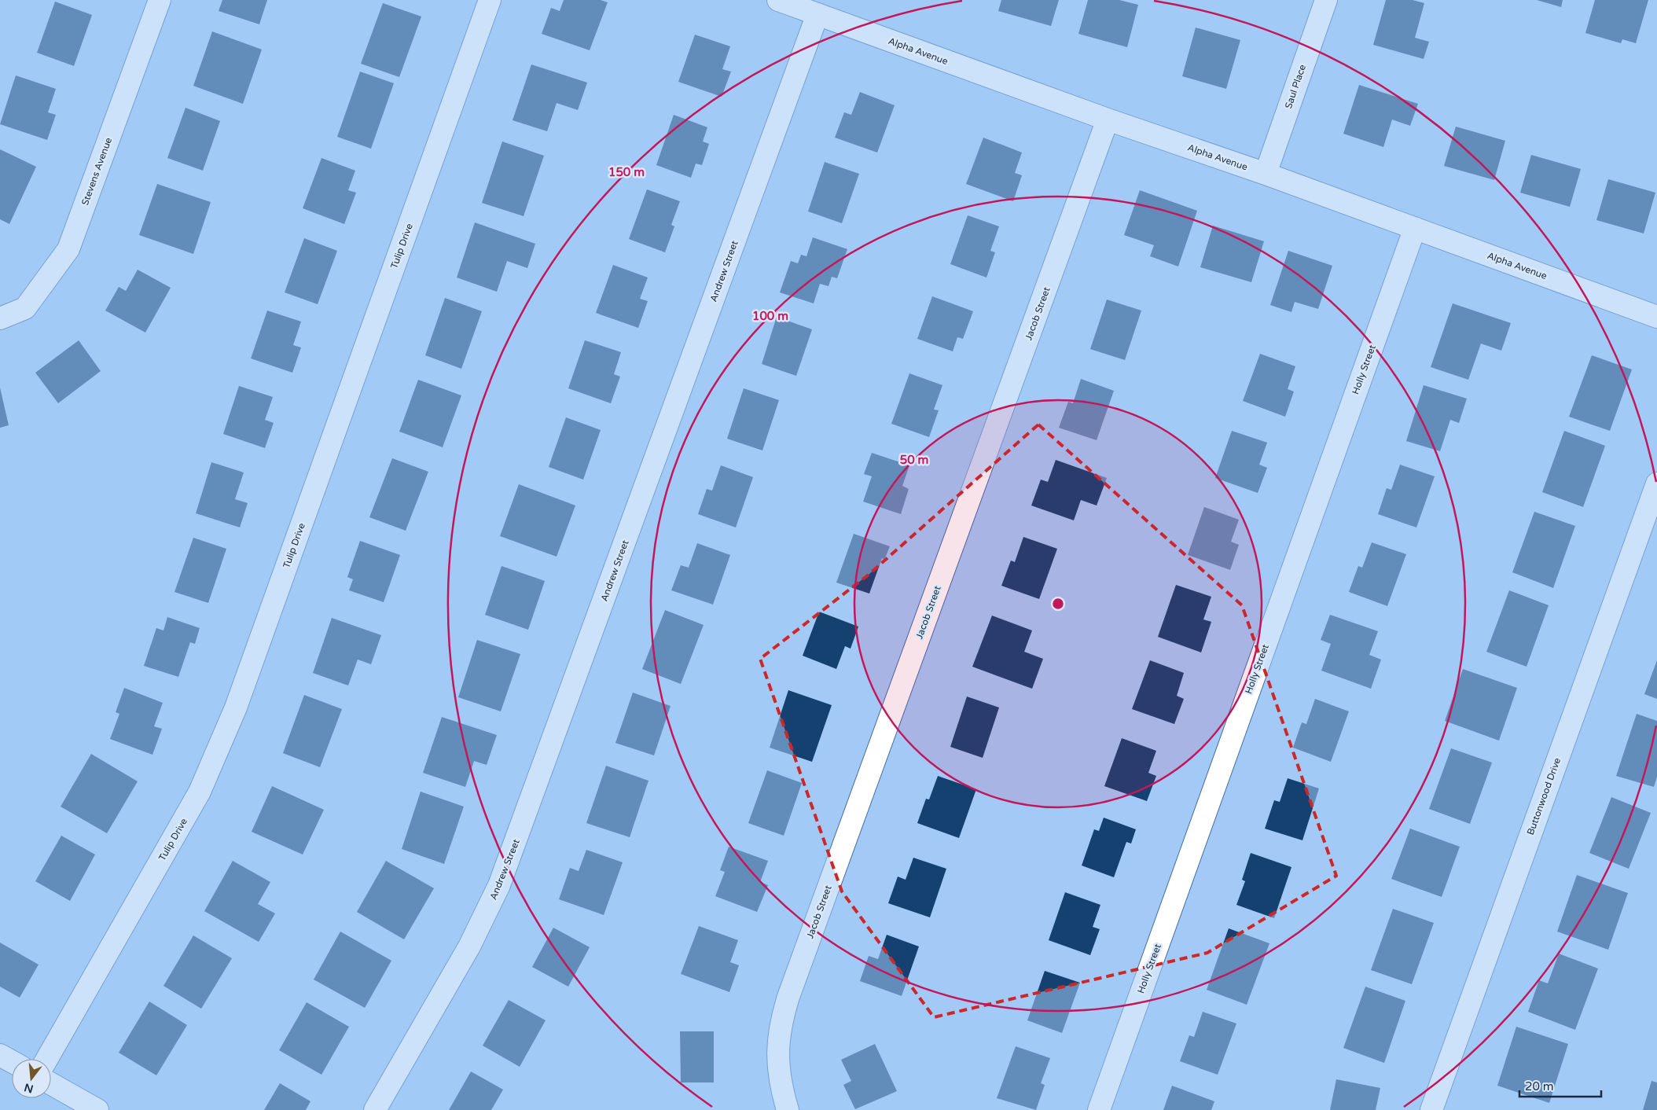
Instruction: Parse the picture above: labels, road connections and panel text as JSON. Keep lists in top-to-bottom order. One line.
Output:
{"streets":{"street":["Alpha Avenue","Saul Place","Stevens Avenue","Tulip Drive","Andrew Street","Jacob Street","Holly Street","Buttonwood Drive"]},"crossings":[["Alpha Avenue","Saul Place"],["Alpha Avenue","Andrew Street"],["Alpha Avenue","Jacob Street"],["Alpha Avenue","Holly Street"]],"scale_bar":"20 m","north":"bottom","rings":["150 m","100 m","50 m"]}
